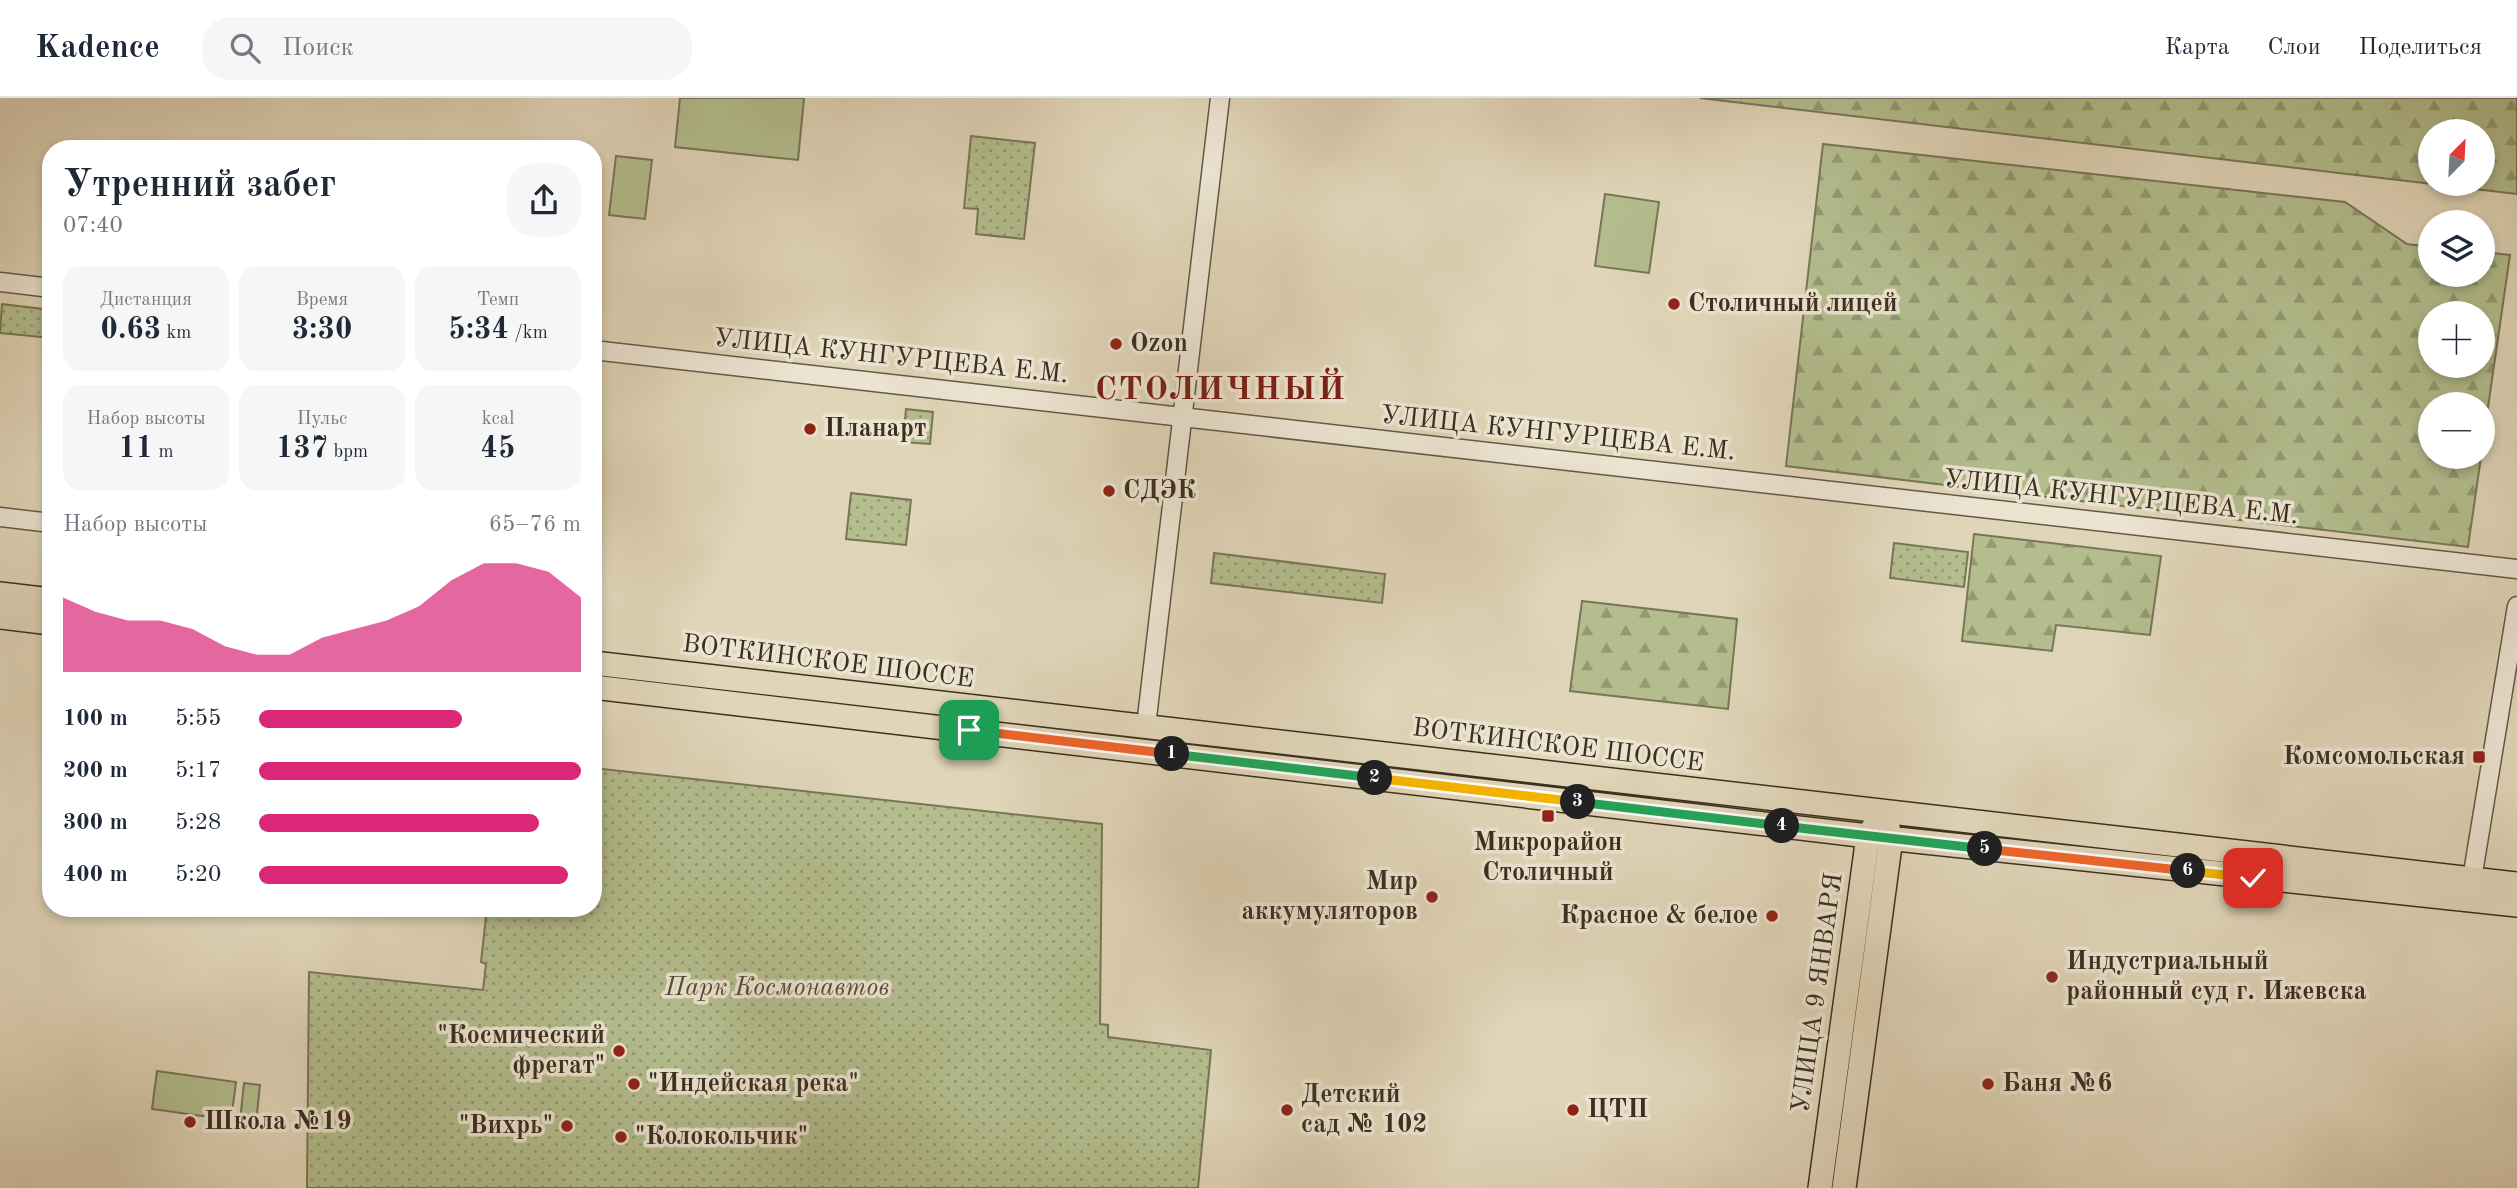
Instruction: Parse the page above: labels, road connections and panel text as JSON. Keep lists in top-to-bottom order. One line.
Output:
{"streets":{"main road":["ВОТКИНСКОЕ ШОССЕ","УЛИЦА 9 ЯНВАРЯ"],"street":["УЛИЦА КУНГУРЦЕВА Е.М."]},"crossings":[["ВОТКИНСКОЕ ШОССЕ","УЛИЦА 9 ЯНВАРЯ"]],"districts":["СТОЛИЧНЫЙ"],"parks":["Парк Космонавтов"],"places":{"other":["Столичный лицей","Ozon","Планарт","СДЭК","Мир аккумуляторов","Красное & белое","Индустриальный районный суд г. Ижевска","\"Космический фрегат\"","\"Индейская река\"","Баня №6","Детский сад № 102","ЦТП","Школа №19","\"Вихрь\"","\"Колокольчик\""],"transit":["Комсомольская","Микрорайон Столичный"]},"north":"top right","page":{"header":"Kadence","search":"Поиск","nav":["Карта","Слои","Поделиться"],"map_buttons":["+","−"],"heading":["Утренний забег","07:40"],"stats":[["Дистанция","0.63 km"],["Время","3:30"],["Темп","5:34 /km"],["Набор высоты","11 m"],["Пульс","137 bpm"],["kcal","45"]],"chart":["Набор высоты","65–76 m"],"list":[{"name":"100 m","note":"5:55"},{"name":"200 m","note":"5:17"},{"name":"300 m","note":"5:28"},{"name":"400 m","note":"5:20"}],"pins":["1","2","3","4","5","6"]}}
